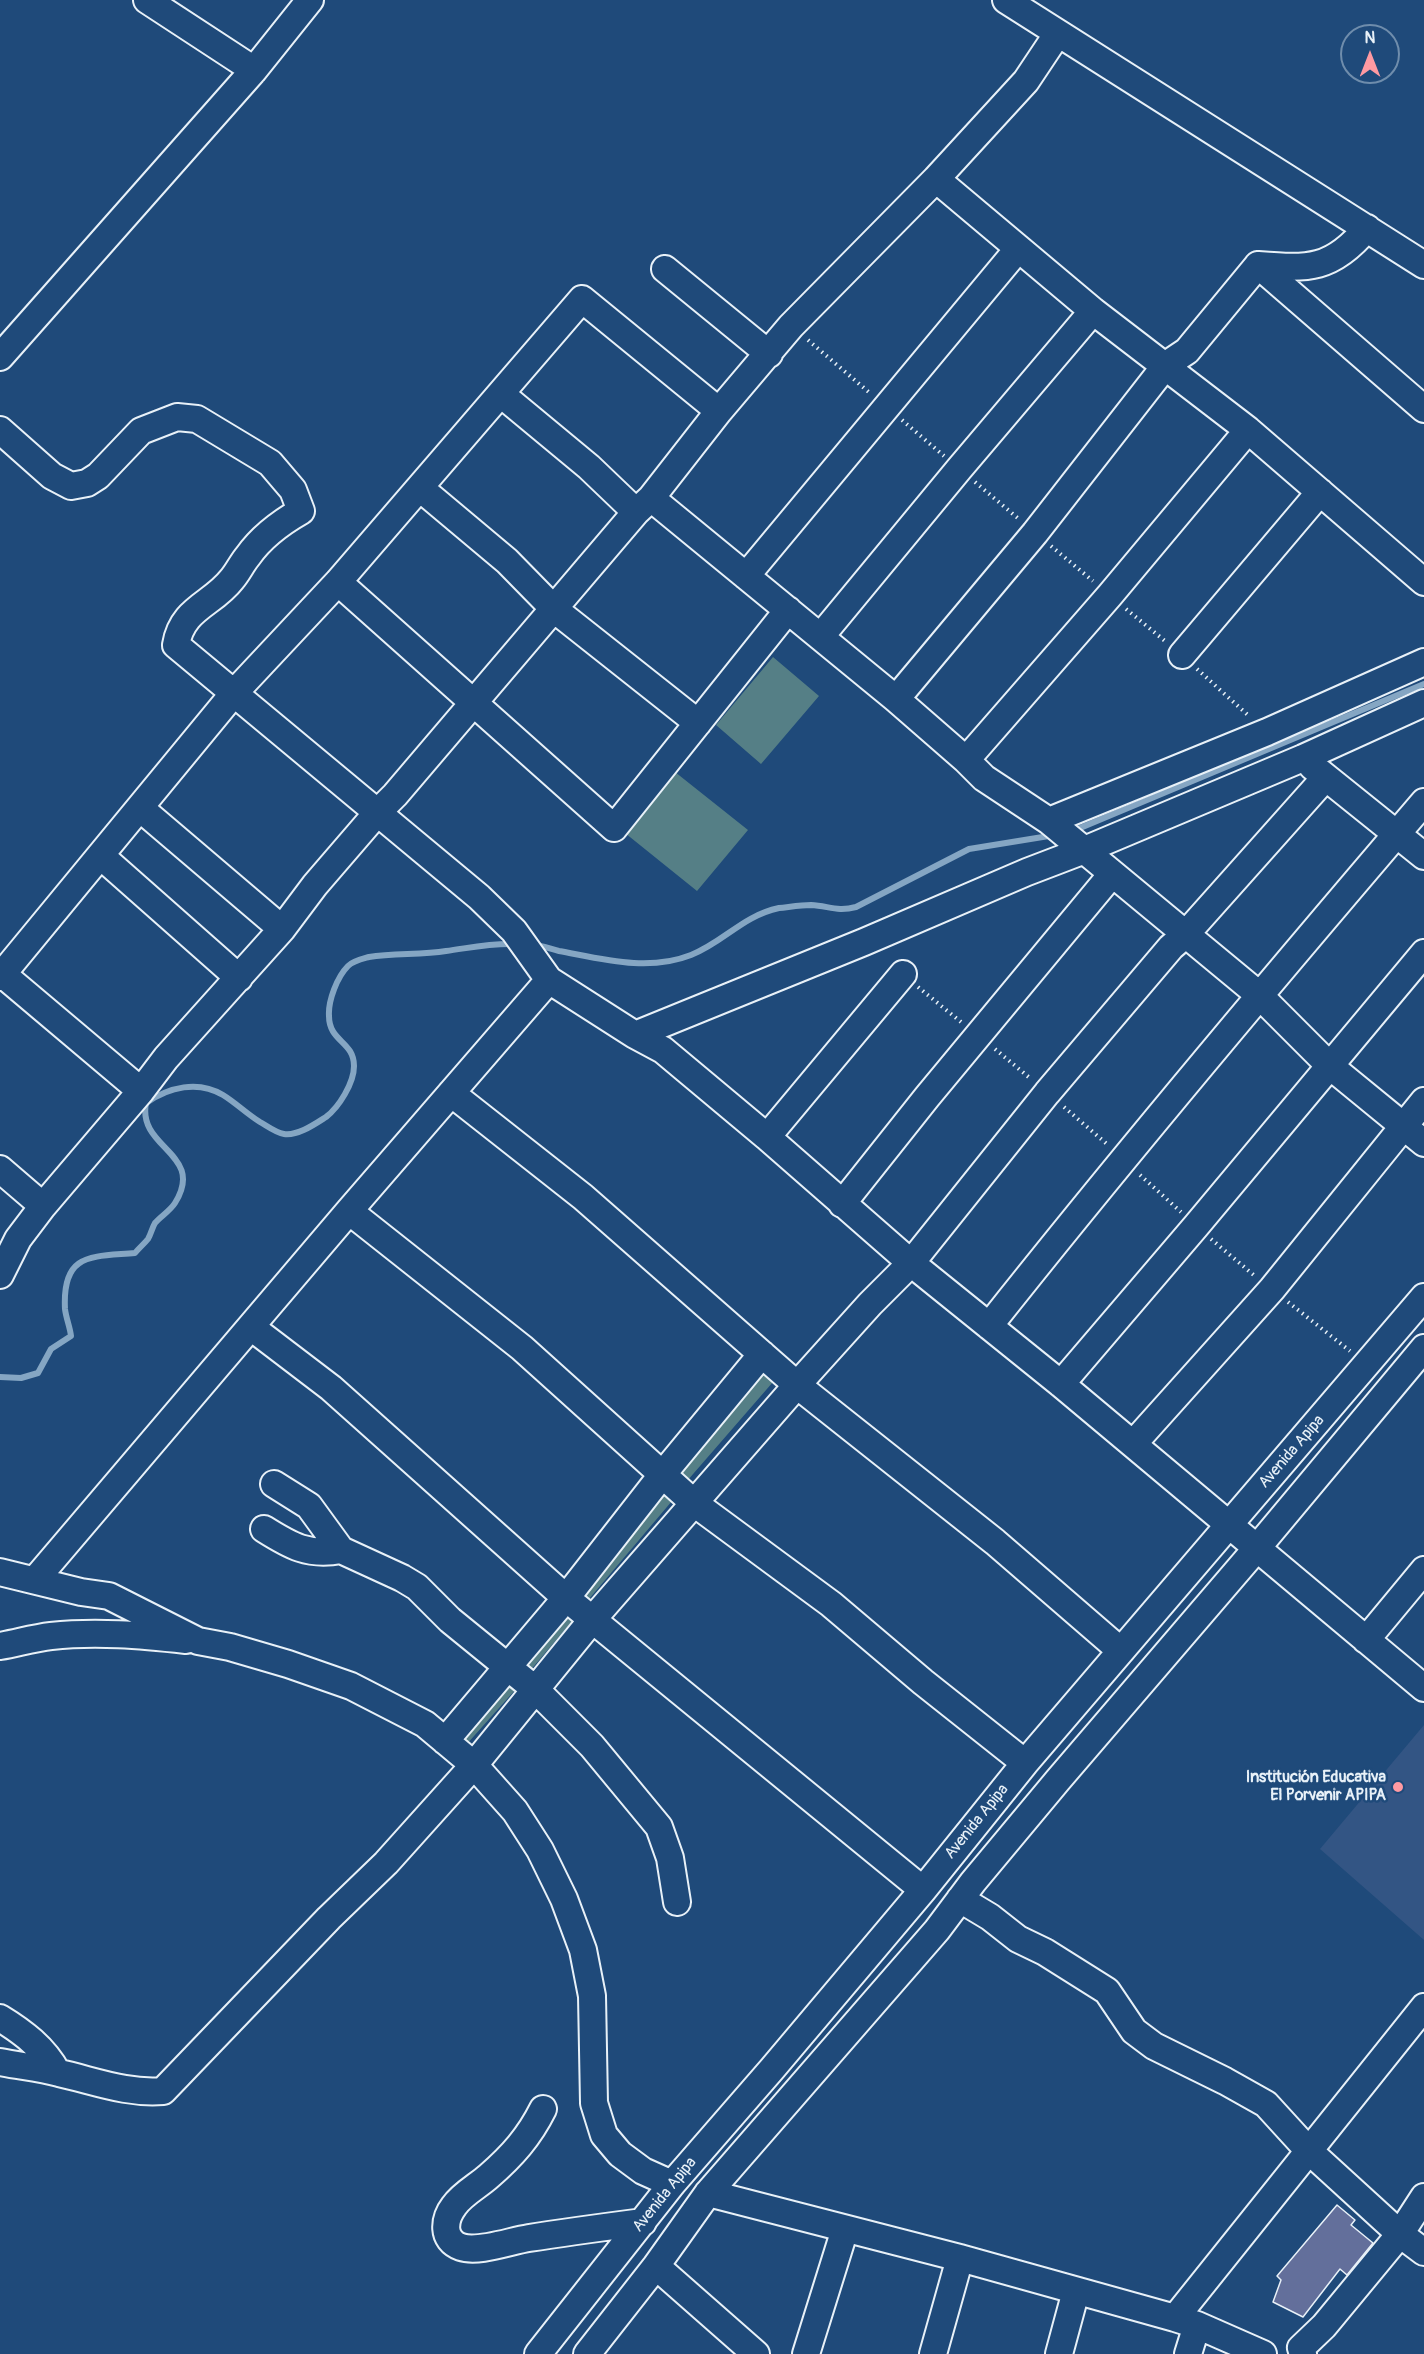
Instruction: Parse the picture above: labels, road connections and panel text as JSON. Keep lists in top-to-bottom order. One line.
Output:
{"streets":{"street":["Avenida Apipa"]},"places":["Institución Educativa El Porvenir APIPA"],"north":"top"}
